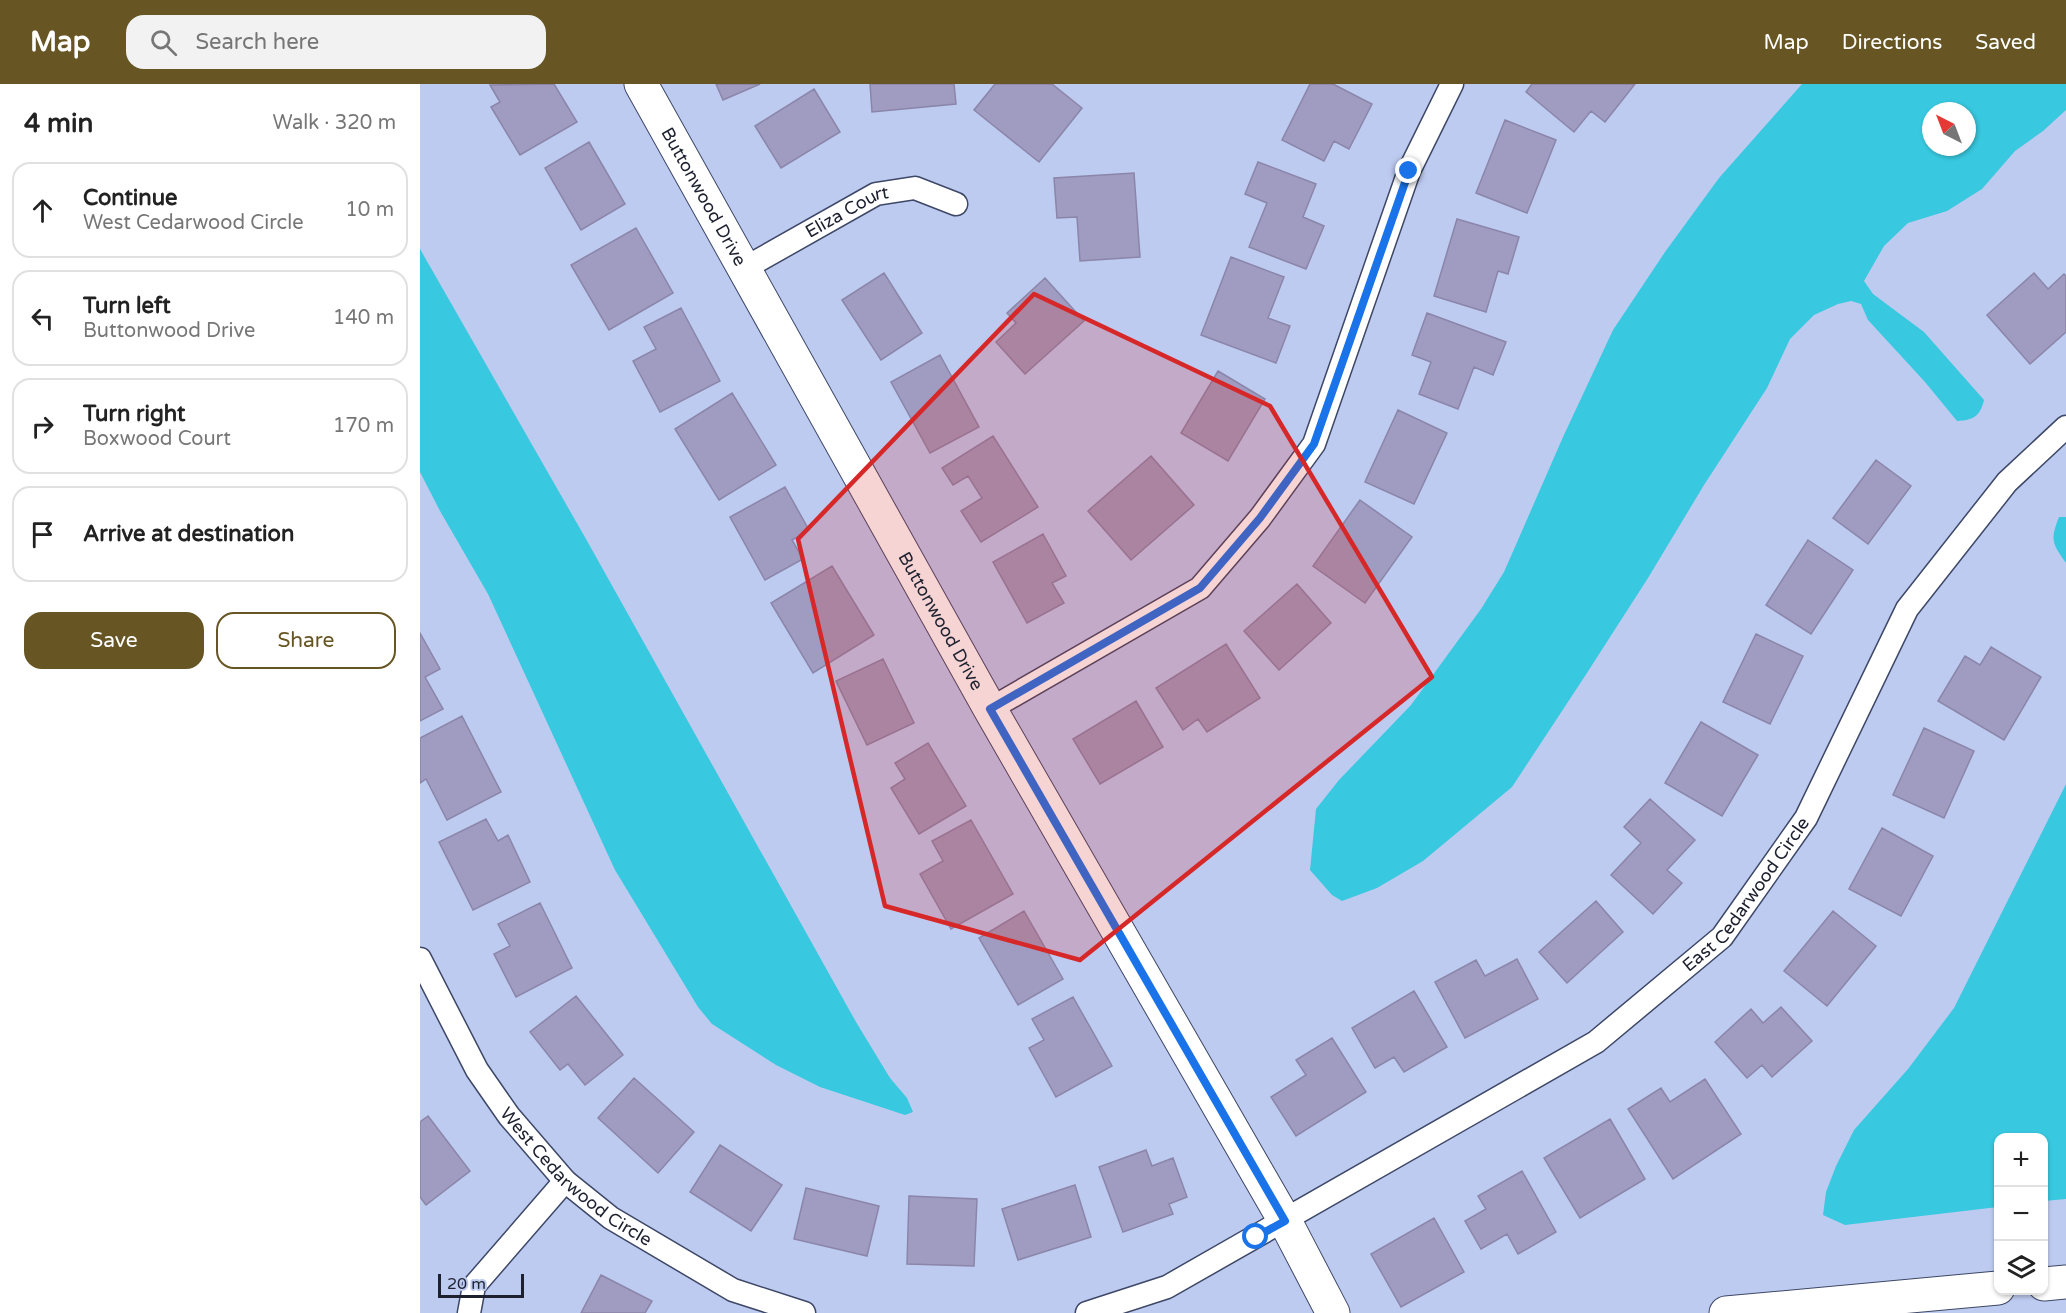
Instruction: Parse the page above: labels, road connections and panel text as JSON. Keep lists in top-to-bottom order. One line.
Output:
{"streets":{"street":["Buttonwood Drive","Eliza Court","East Cedarwood Circle","West Cedarwood Circle"]},"crossings":[["Buttonwood Drive","Eliza Court"],["Buttonwood Drive","East Cedarwood Circle"]],"scale_bar":"20 m","north":"top left","page":{"header":"Map","search":"Search here","nav":["Map","Directions","Saved"],"heading":["4 min","Walk · 320 m"],"list":[["Continue","West Cedarwood Circle","10 m"],["Turn left","Buttonwood Drive","140 m"],["Turn right","Boxwood Court","170 m"],"Arrive at destination"],"buttons":["Save","Share"],"map_buttons":["+","−"],"scale":"20 m"}}
